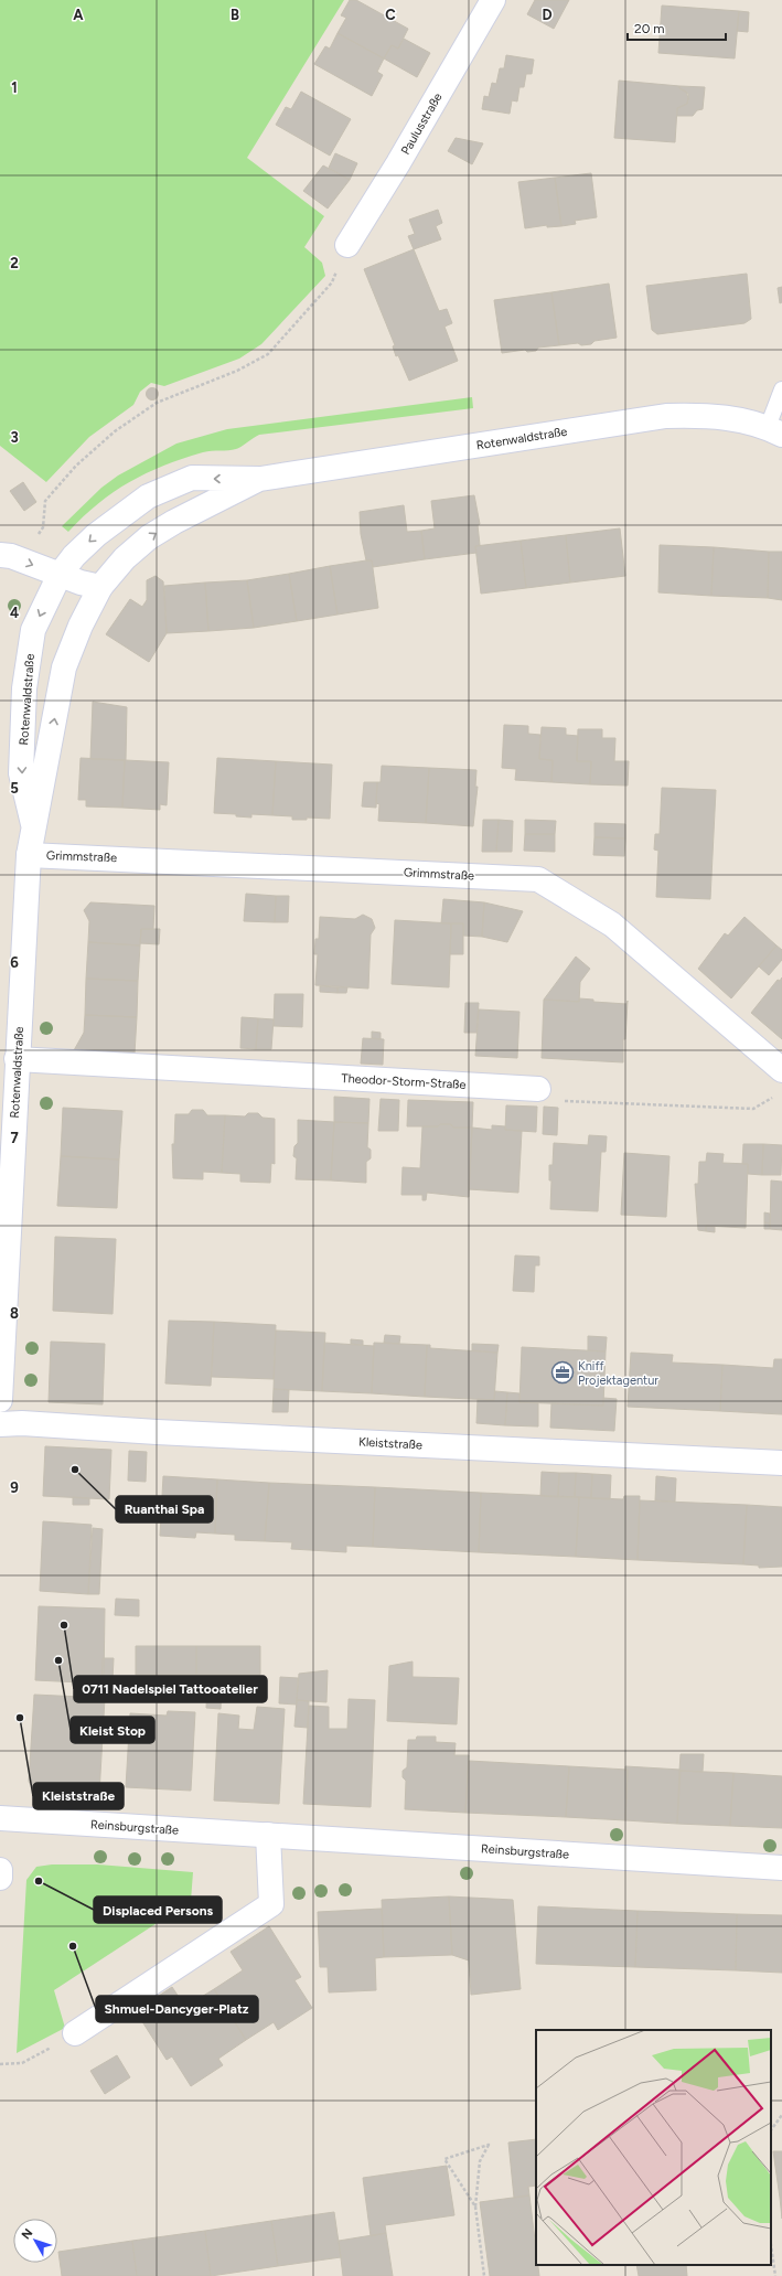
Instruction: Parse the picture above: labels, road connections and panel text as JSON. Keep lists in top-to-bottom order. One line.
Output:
{"streets":{"street":["Paulusstraße","Rotenwaldstraße","Grimmstraße","Theodor-Storm-Straße","Kleiststraße","Reinsburgstraße"]},"crossings":[["Rotenwaldstraße","Grimmstraße"],["Rotenwaldstraße","Theodor-Storm-Straße"]],"places":{"office":["Kniff Projektagentur"],"other":["Ruanthai Spa","0711 Nadelspiel Tattooatelier","Kleist Stop","Kleiststraße","Displaced Persons","Shmuel-Dancyger-Platz"]},"scale_bar":"20 m","north":"top left","grid":{"columns":["A","B","C","D"],"rows":["1","2","3","4","5","6","7","8","9"]}}
